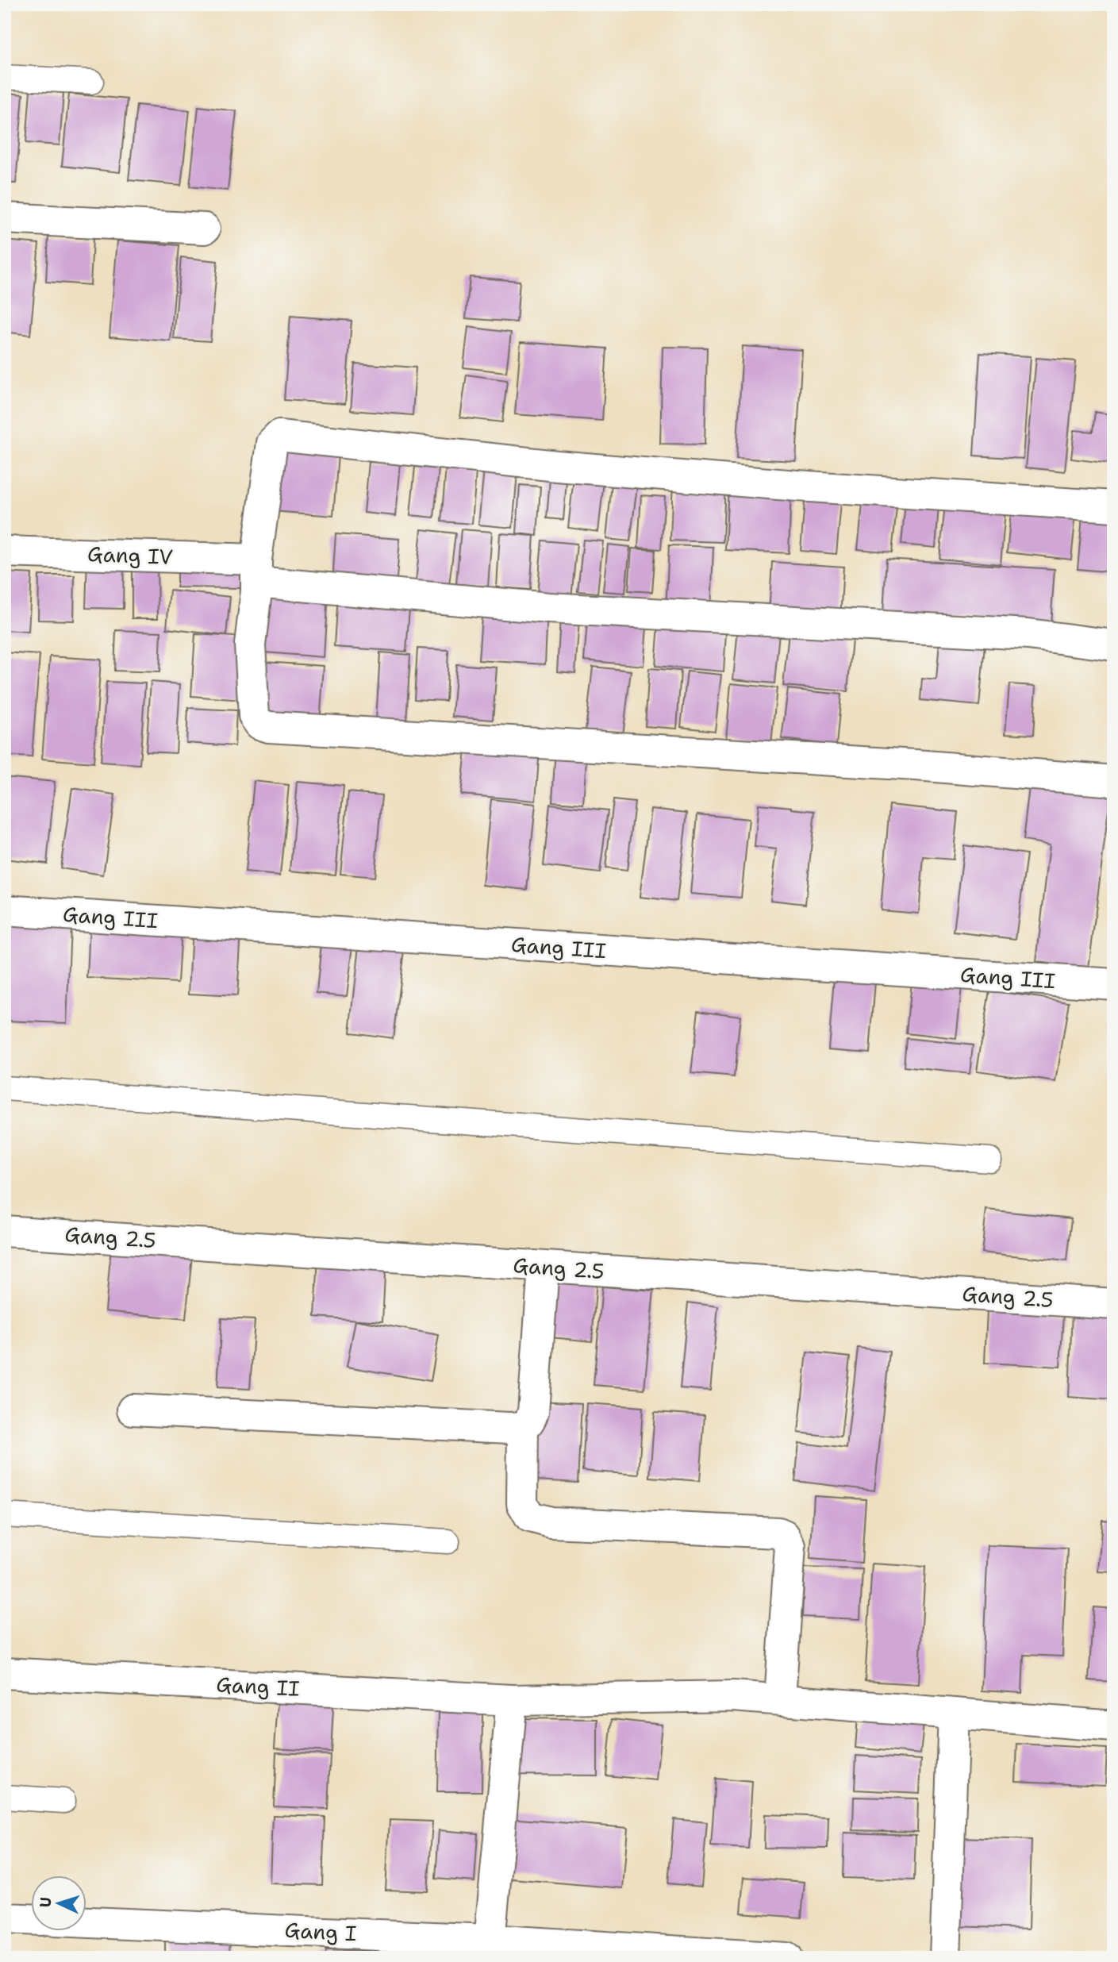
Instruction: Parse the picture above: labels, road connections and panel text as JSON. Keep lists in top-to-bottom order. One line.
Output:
{"streets":{"street":["Gang IV","Gang III","Gang 2.5","Gang II","Gang I"]},"north":"left"}
